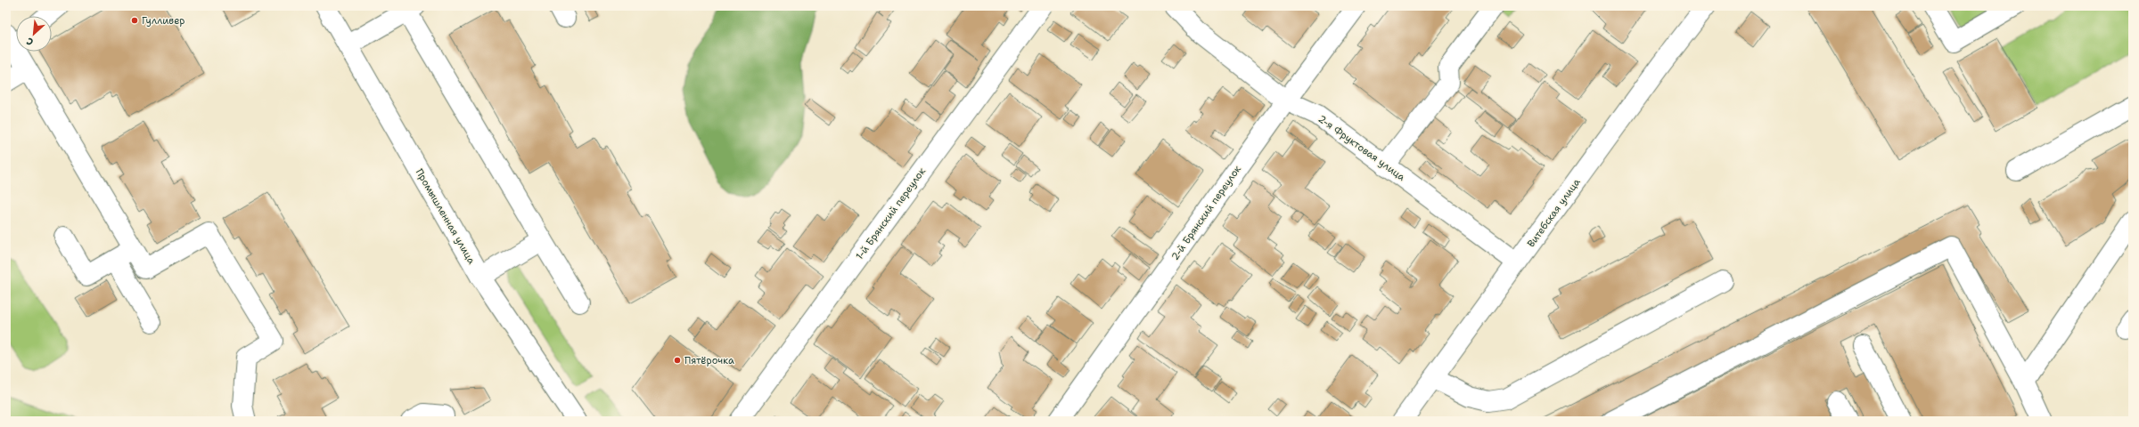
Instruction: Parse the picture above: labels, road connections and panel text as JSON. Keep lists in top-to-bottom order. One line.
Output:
{"streets":{"street":["2-я Фруктовая улица","2-й Брянский переулок","Витебская улица","1-й Брянский переулок","Промышленная улица"]},"crossings":[["2-я Фруктовая улица","2-й Брянский переулок"],["2-я Фруктовая улица","Витебская улица"]],"places":["Гулливер","Пятёрочка"],"north":"bottom left"}
